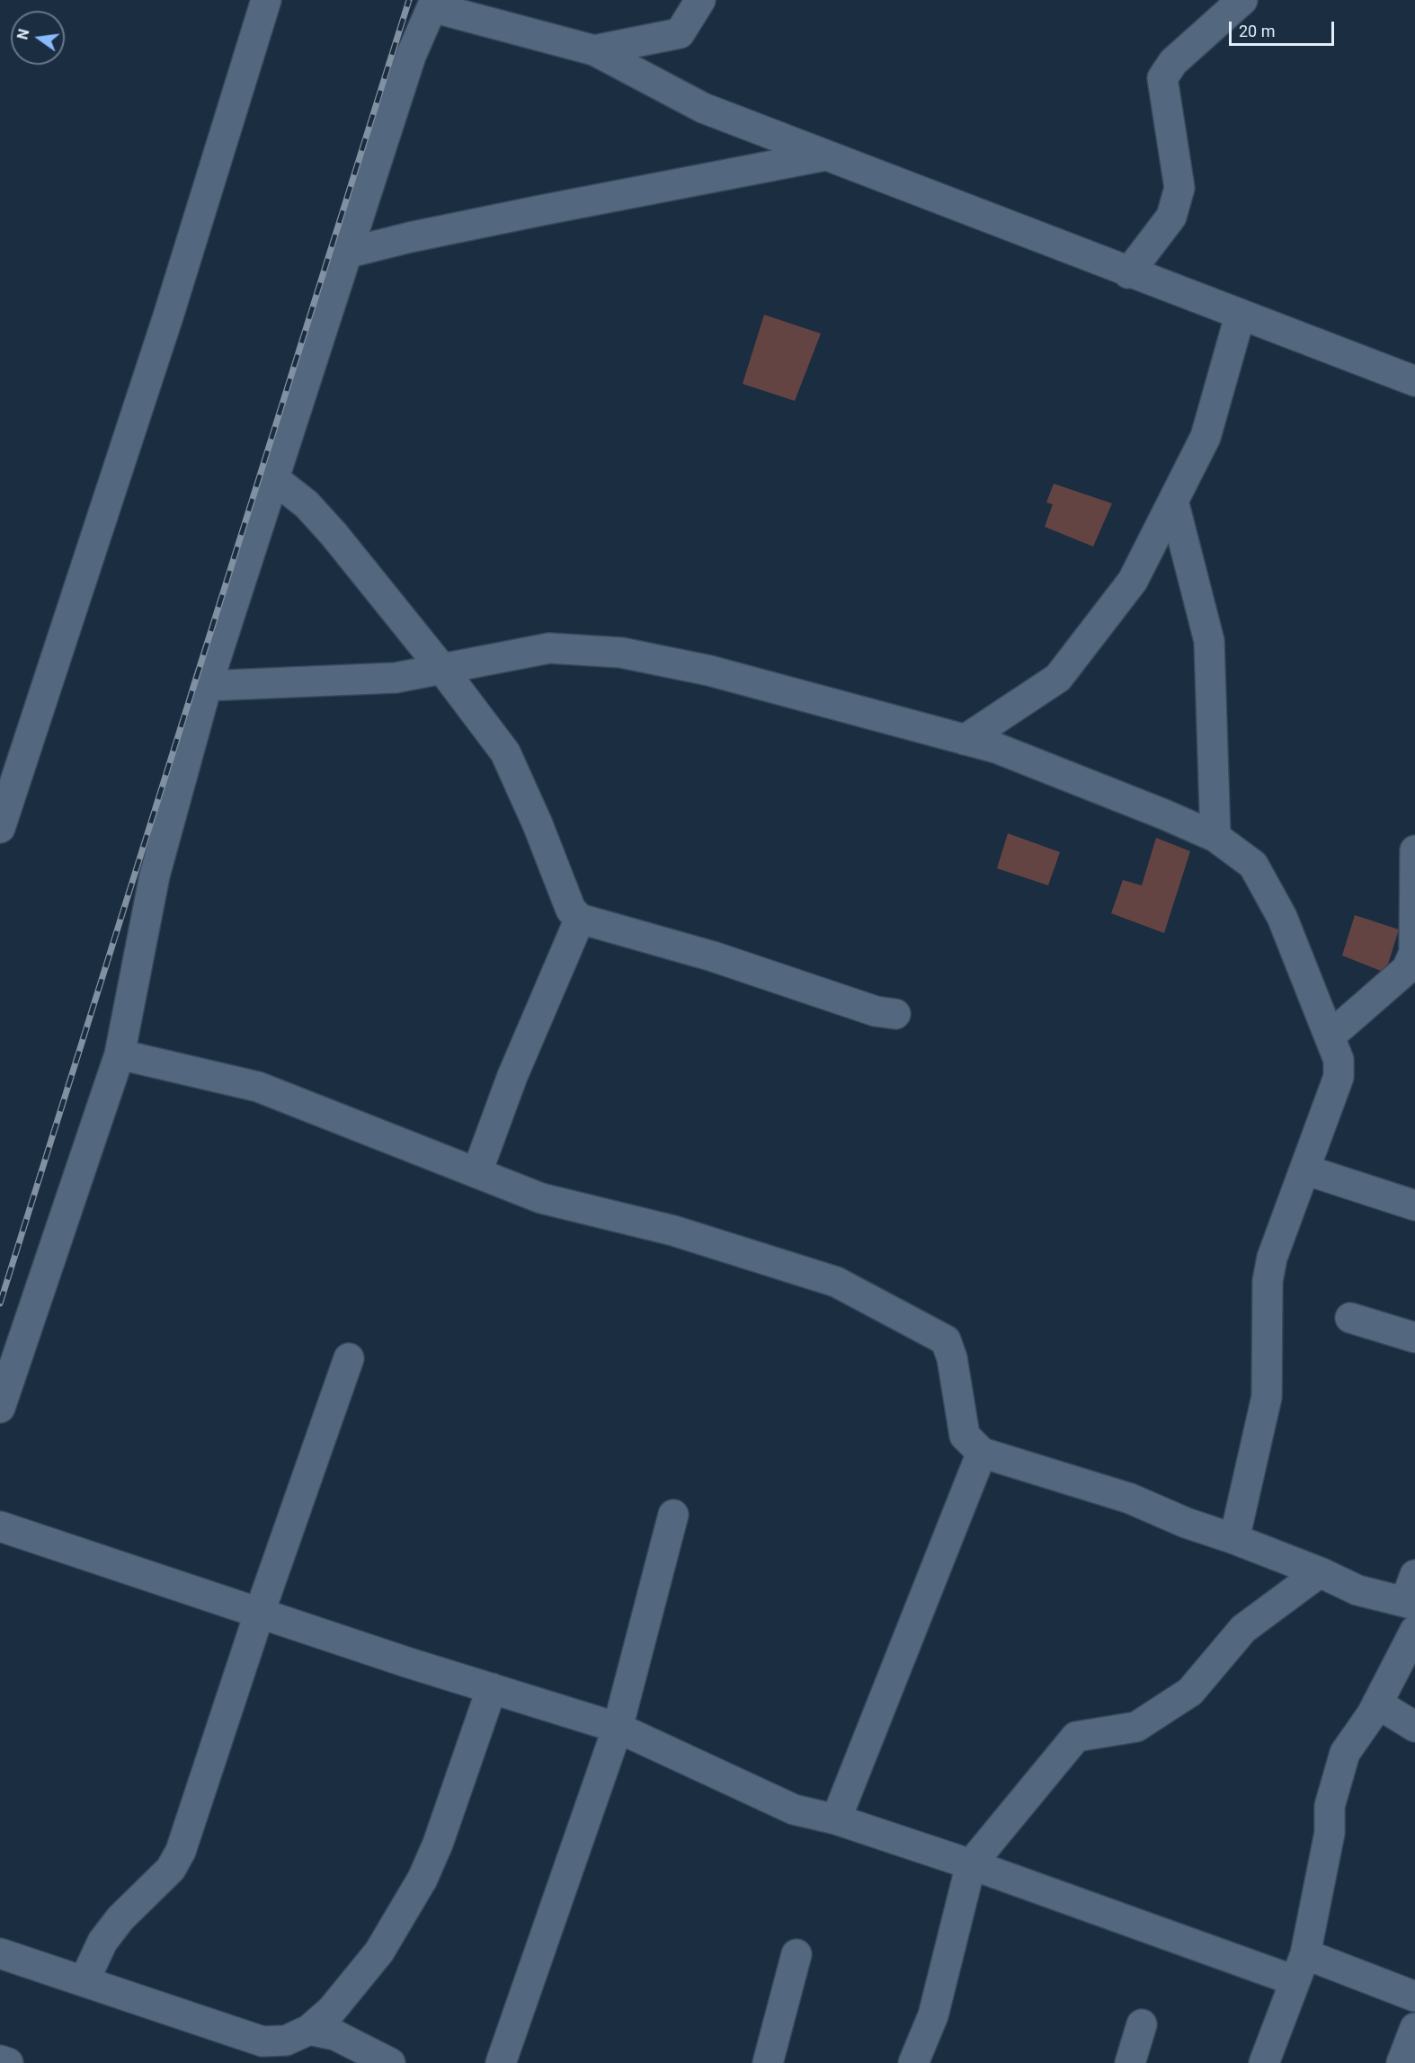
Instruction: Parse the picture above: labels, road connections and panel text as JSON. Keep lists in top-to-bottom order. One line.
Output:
{"scale_bar":"20 m","north":"left"}
